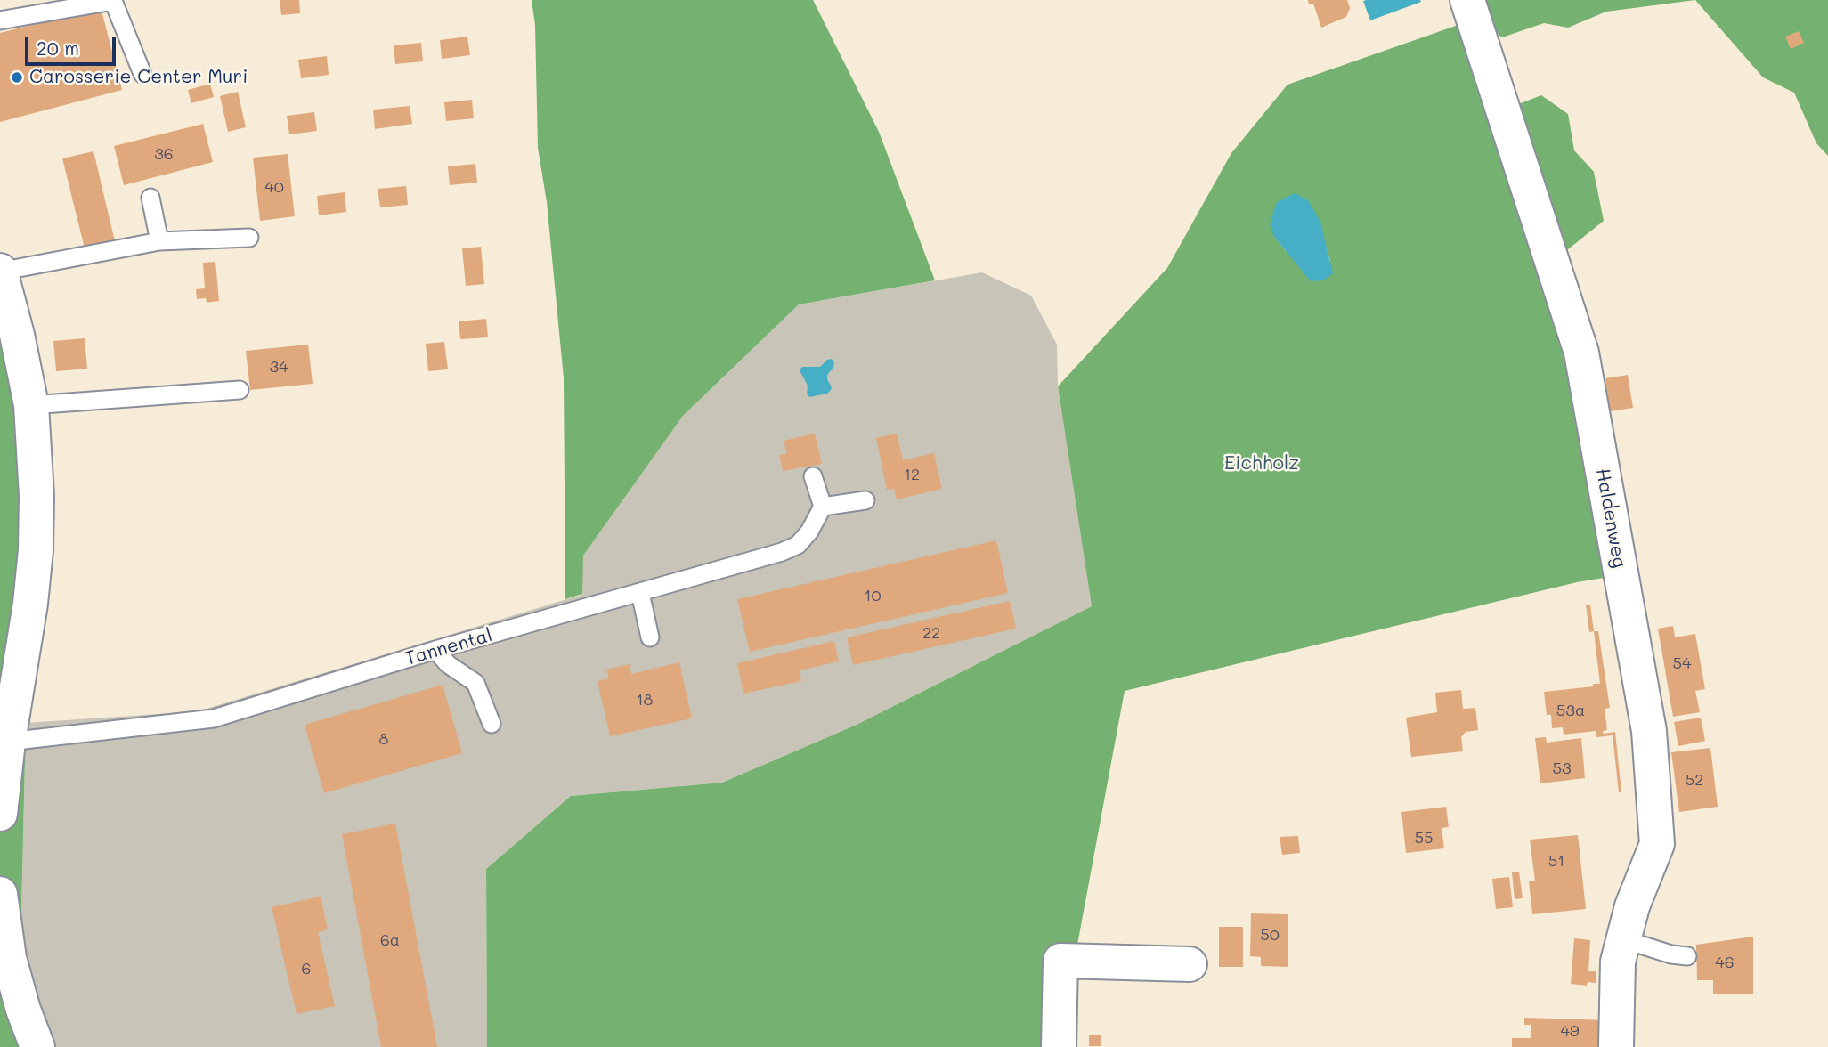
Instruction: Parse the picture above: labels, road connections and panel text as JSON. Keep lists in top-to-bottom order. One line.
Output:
{"streets":{"street":["Haldenweg"],"lane":["Tannental"]},"parks":["Eichholz"],"places":["Carosserie Center Muri"],"house_numbers":["36","40","34","12","10","22","54","18","53a","8","53","52","55","51","50","6a","46","6","49"],"scale_bar":"20 m"}
